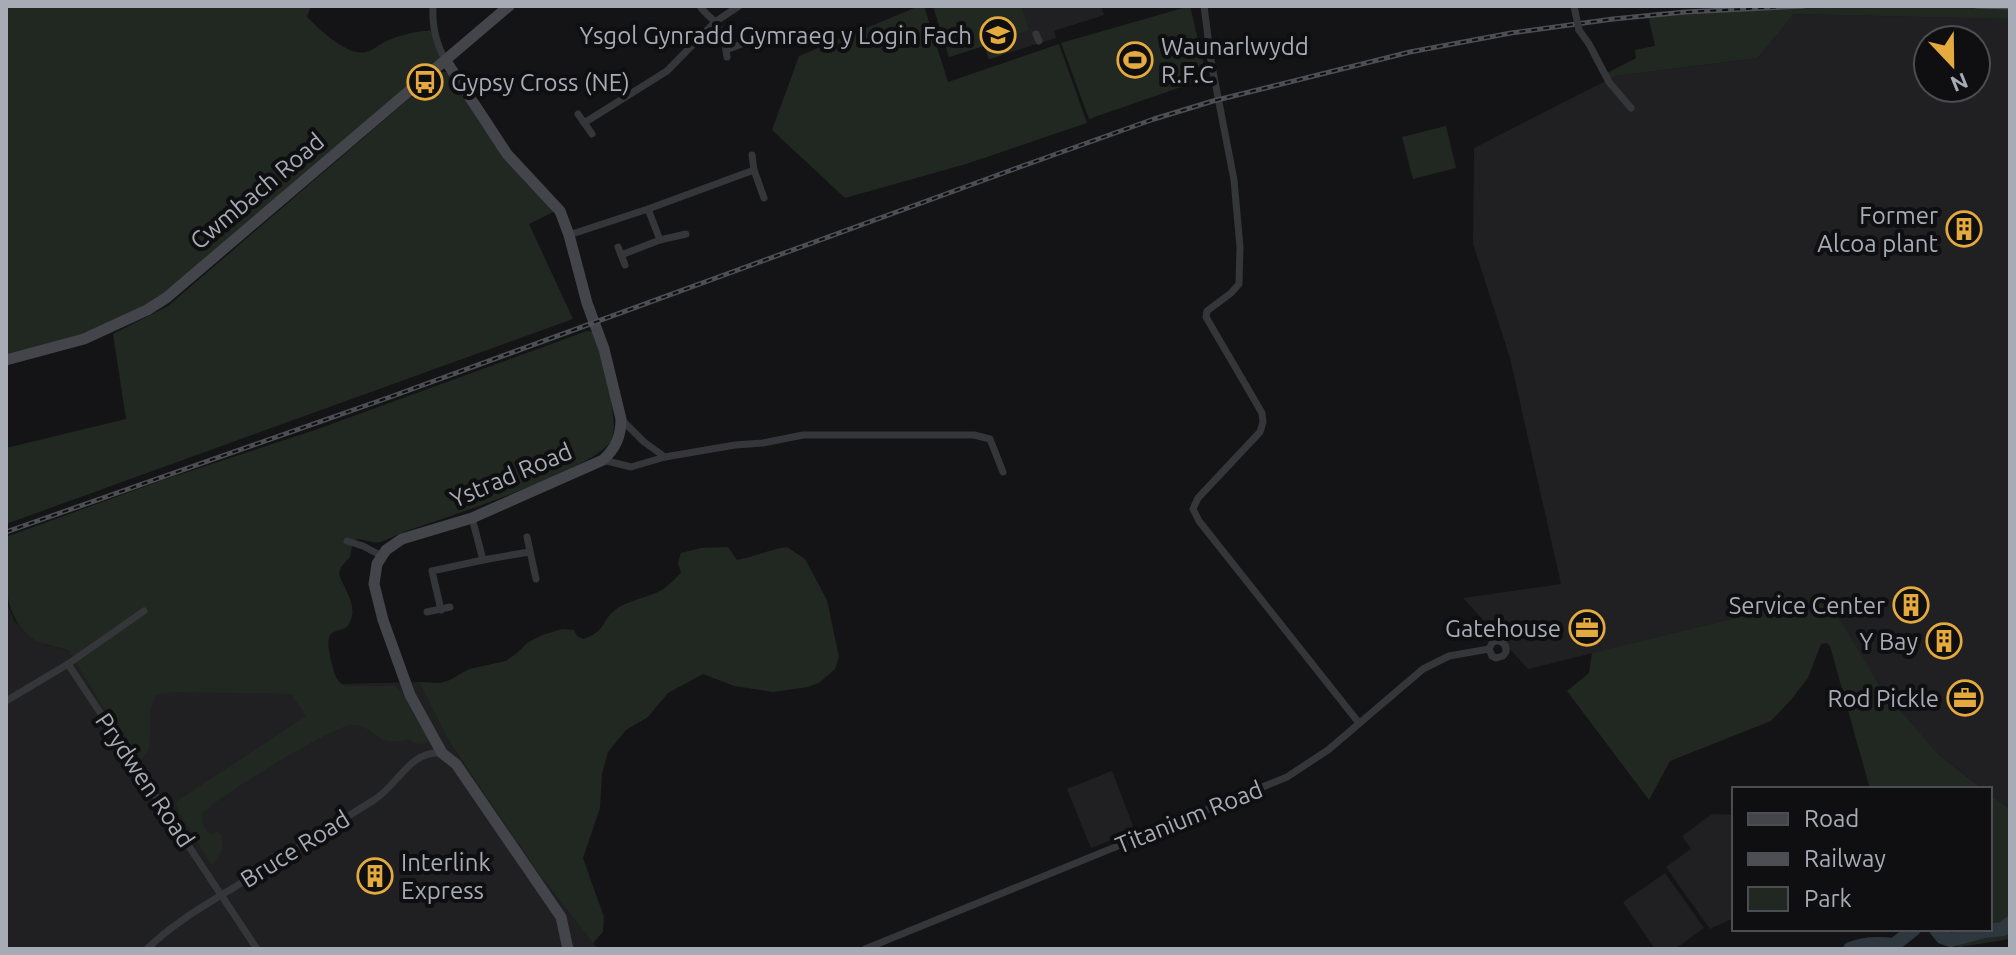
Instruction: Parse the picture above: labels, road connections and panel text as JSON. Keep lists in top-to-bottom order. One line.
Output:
{"streets":{"street":["Cwmbach Road","Ystrad Road","Prydwen Road","Titanium Road","Bruce Road"]},"crossings":[["Prydwen Road","Bruce Road"]],"places":{"school or university":["Ysgol Gynradd Gymraeg y Login Fach"],"sports":["Waunarlwydd R.F.C"],"bus stop":["Gypsy Cross (NE)"],"building":["Former Alcoa plant","Service Center","Y Bay","Interlink Express"],"office":["Gatehouse","Rod Pickle"]},"legend":["Road","Railway","Park"],"north":"bottom"}
